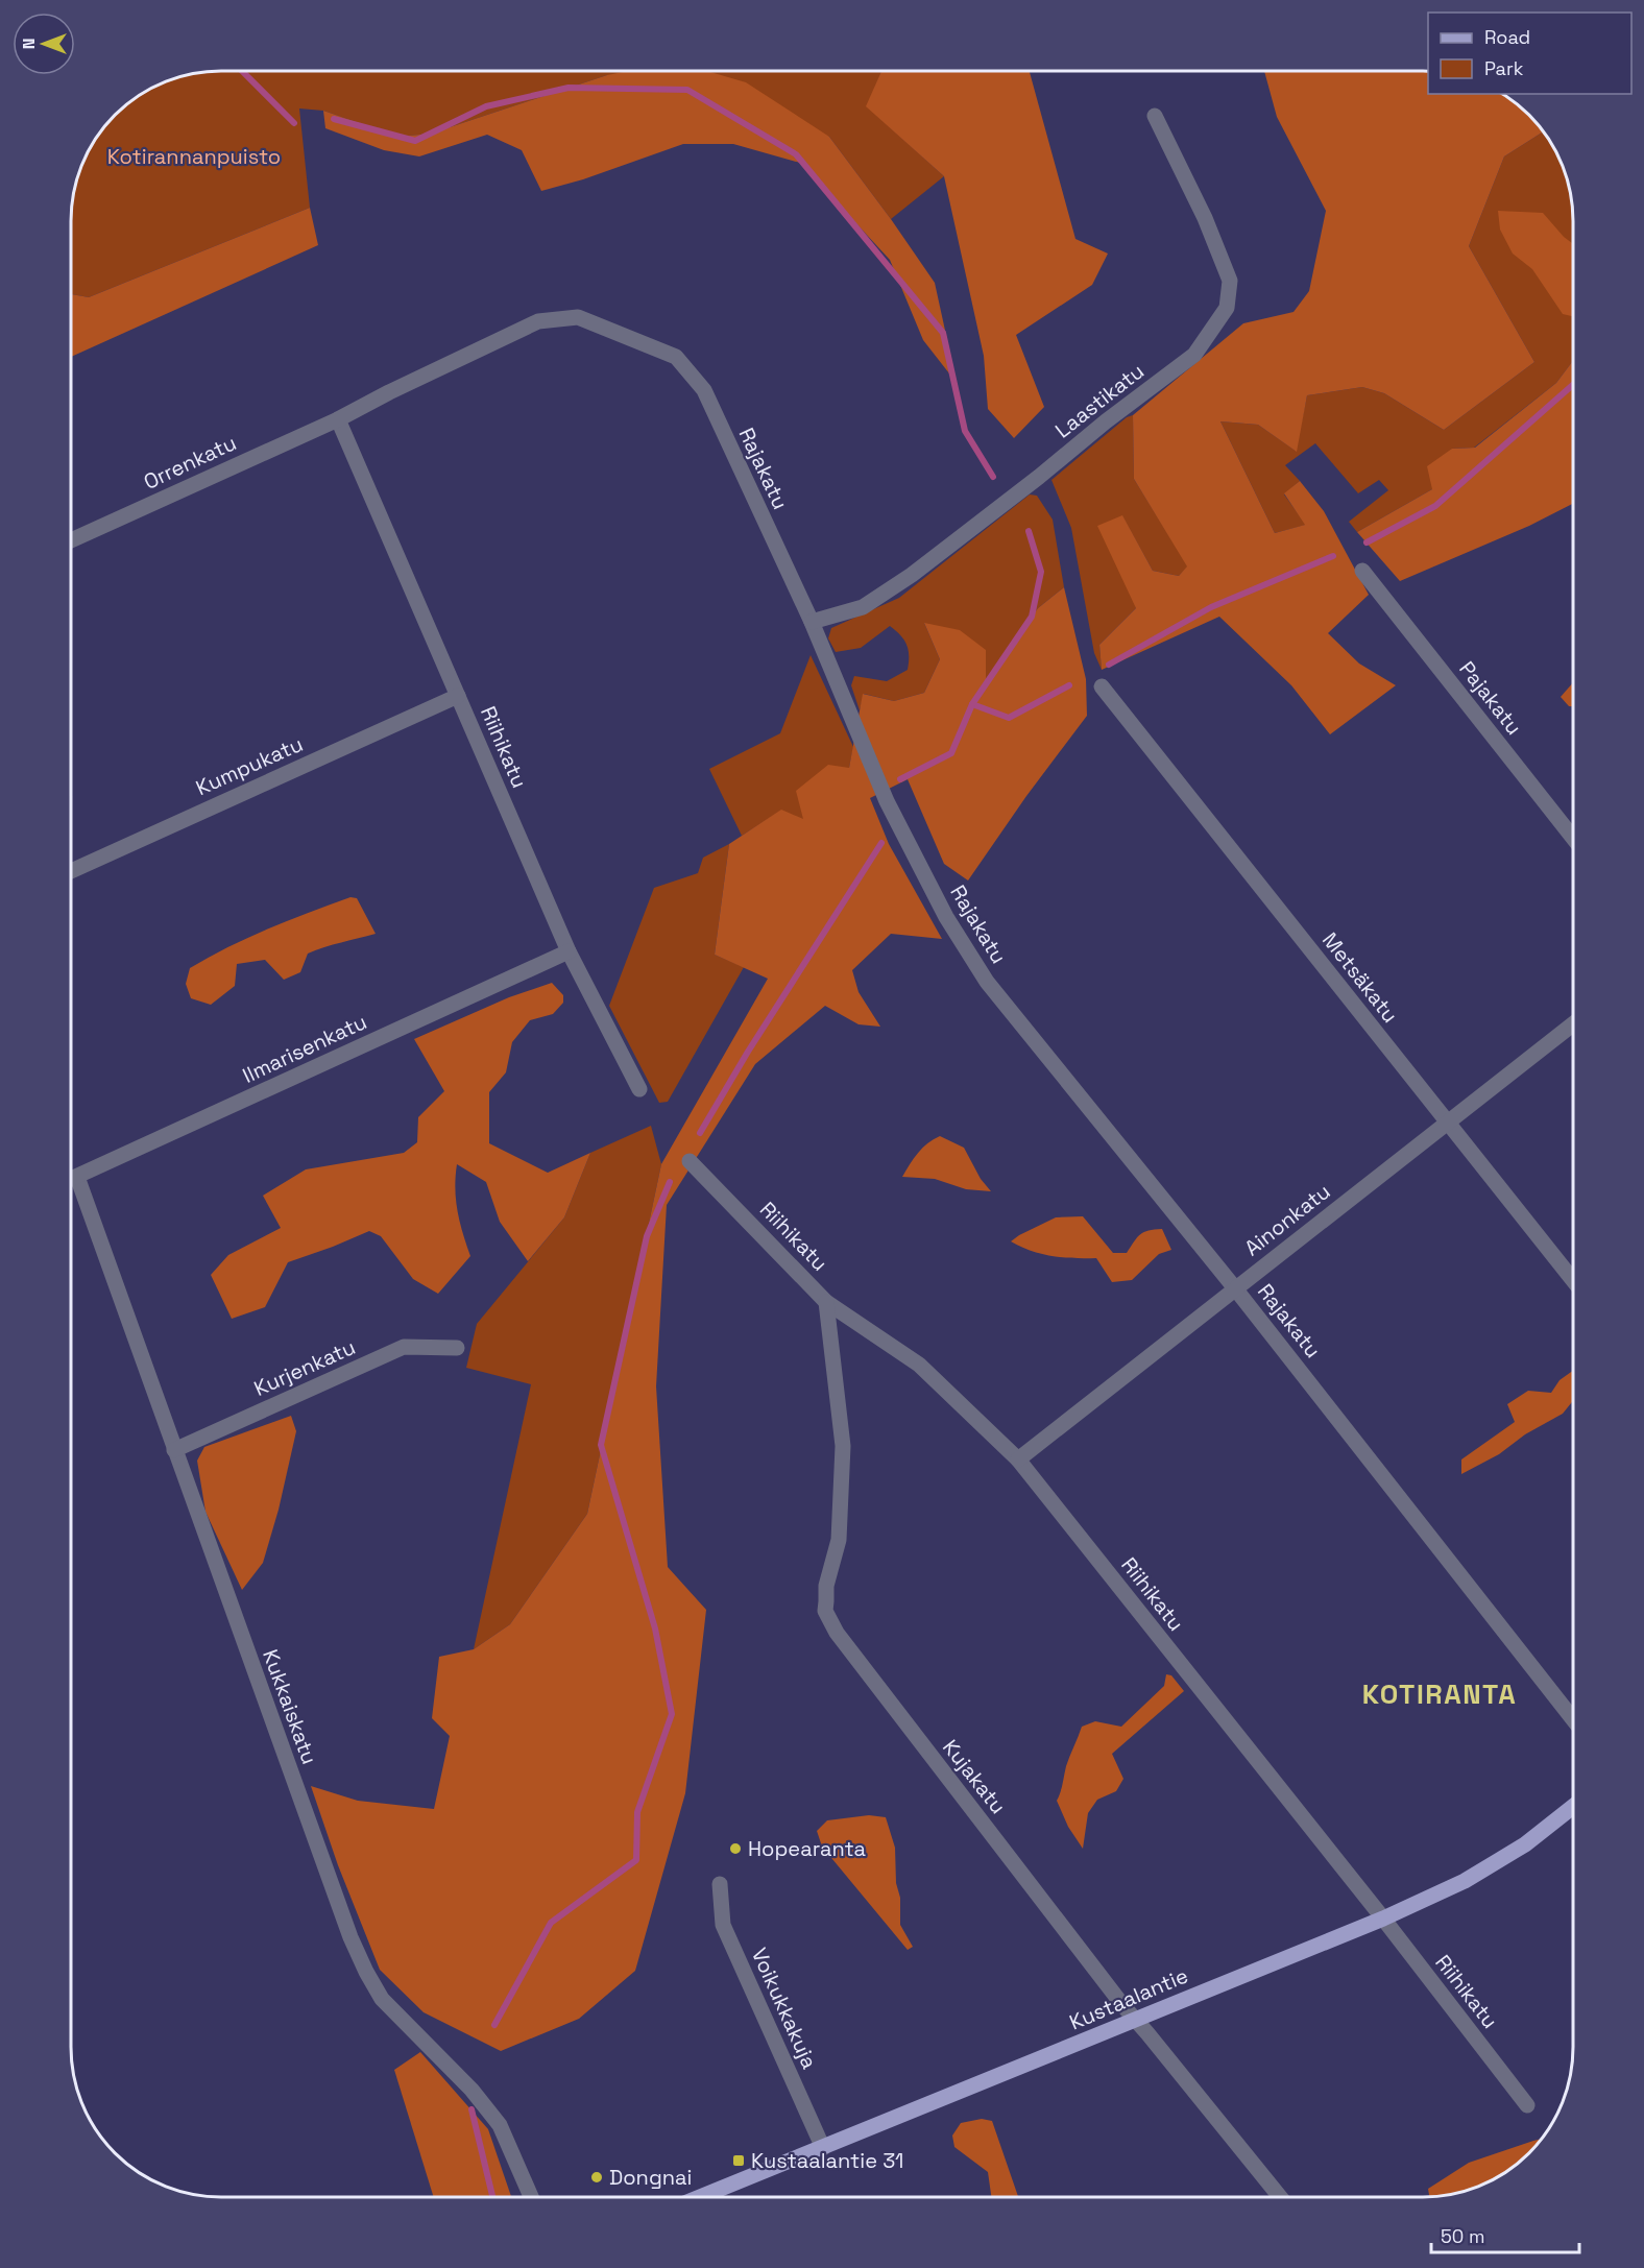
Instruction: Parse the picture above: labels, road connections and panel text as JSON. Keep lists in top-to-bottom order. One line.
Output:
{"streets":{"main road":["Kustaalantie"],"street":["Laastikatu","Orrenkatu","Rajakatu","Pajakatu","Riihikatu","Kumpukatu","Metsäkatu","Ilmarisenkatu","Ainonkatu","Kurjenkatu","Kukkaiskatu","Kujakatu","Voikukkakuja"]},"crossings":[["Laastikatu","Rajakatu"],["Orrenkatu","Rajakatu"],["Orrenkatu","Riihikatu"],["Rajakatu","Riihikatu"],["Rajakatu","Ainonkatu"],["Riihikatu","Kumpukatu"],["Riihikatu","Ilmarisenkatu"],["Riihikatu","Ainonkatu"],["Riihikatu","Kujakatu"],["Riihikatu","Kustaalantie"],["Metsäkatu","Ainonkatu"],["Ilmarisenkatu","Kukkaiskatu"],["Kurjenkatu","Kukkaiskatu"],["Kujakatu","Kustaalantie"],["Kustaalantie","Voikukkakuja"]],"districts":["KOTIRANTA"],"parks":["Kotirannanpuisto"],"places":{"other":["Hopearanta","Dongnai"],"transit":["Kustaalantie 31"]},"legend":["Road","Park"],"scale_bar":"50 m","north":"left"}
